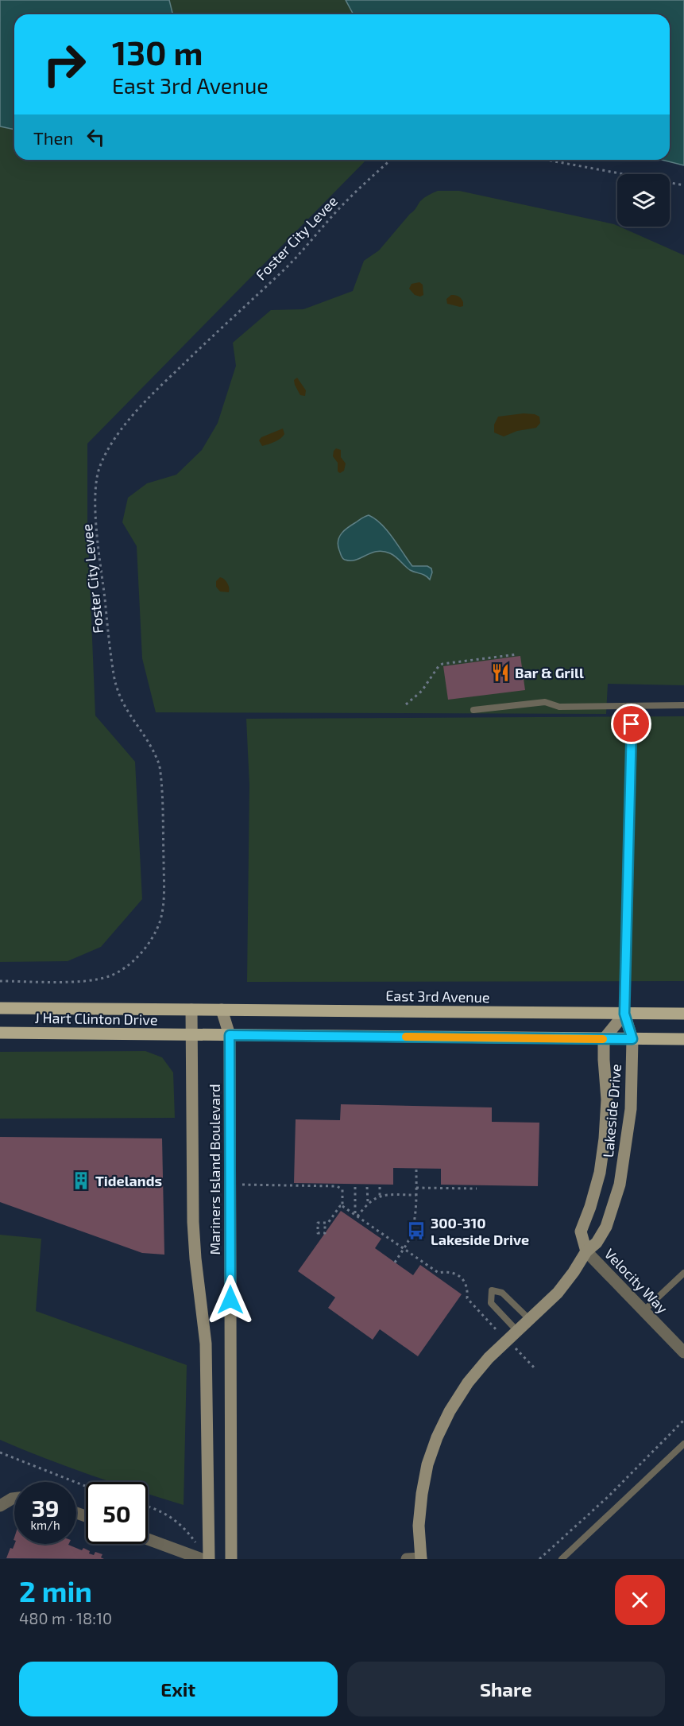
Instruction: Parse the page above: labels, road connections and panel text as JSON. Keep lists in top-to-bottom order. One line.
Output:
{"streets":{"main road":["East 3rd Avenue","J Hart Clinton Drive","Lakeside Drive","Mariners Island Boulevard"],"street":["Velocity Way"],"path":["Foster City Levee"]},"crossings":[["East 3rd Avenue","J Hart Clinton Drive"],["East 3rd Avenue","Lakeside Drive"],["East 3rd Avenue","Mariners Island Boulevard"],["J Hart Clinton Drive","Mariners Island Boulevard"],["Lakeside Drive","Velocity Way"]],"places":{"restaurant":["Bar & Grill"],"building":["Tidelands"],"bus stop":["300-310 Lakeside Drive"]},"page":{"turn":["130 m","East 3rd Avenue"],"then":"Then","speed":"39 km/h","limit":"50","heading":["2 min","480 m · 18:10"],"buttons":["Exit","Share"]}}
